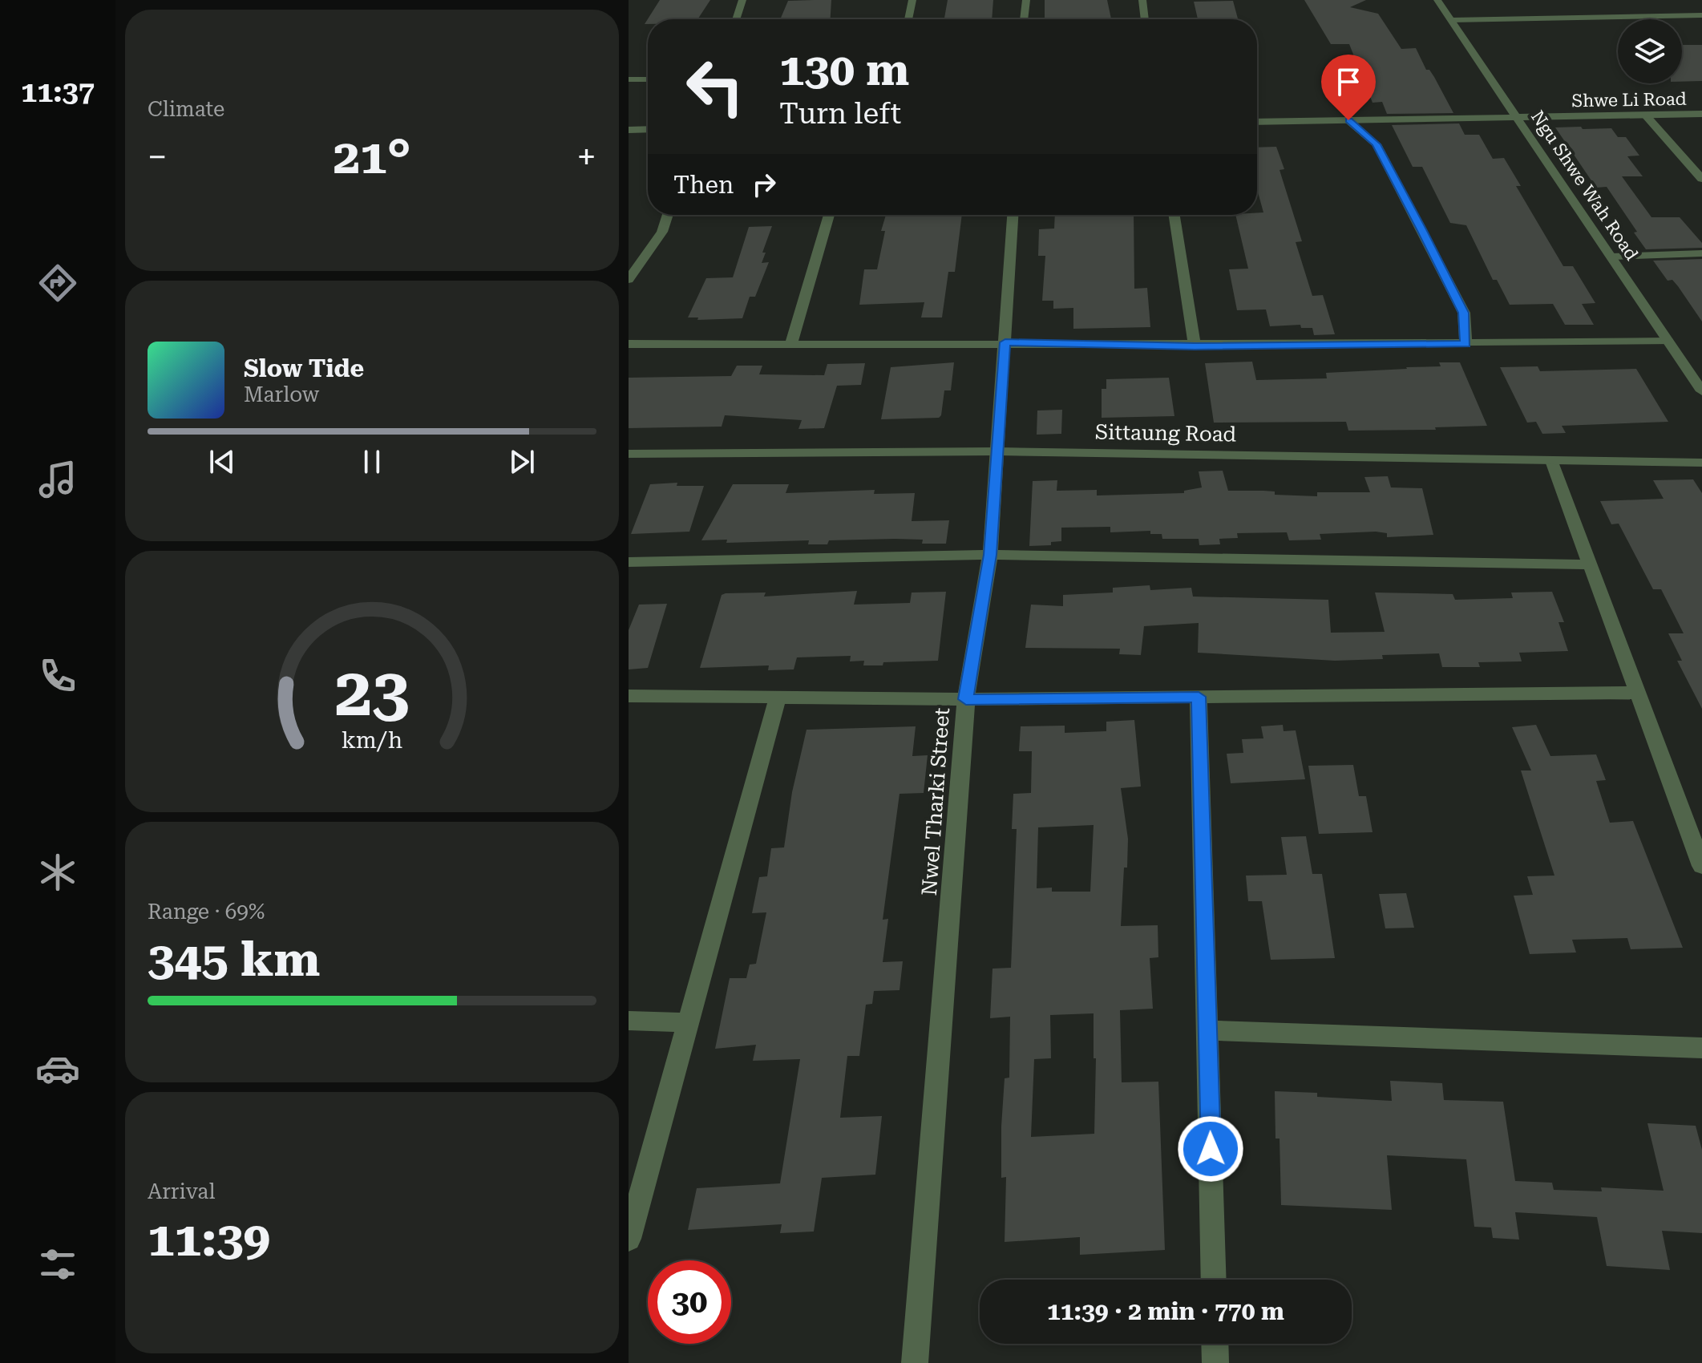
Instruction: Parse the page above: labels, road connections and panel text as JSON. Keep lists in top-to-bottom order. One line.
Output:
{"streets":{"street":["Shwe Li Road","Ngu Shwe Wah Road","Sittaung Road","Nwel Tharki Street"]},"crossings":[["Shwe Li Road","Ngu Shwe Wah Road"],["Sittaung Road","Nwel Tharki Street"]],"page":{"tabs":"11:37","tile":["Climate",["Range · 69%","345 km"],["Arrival","11:39"]],"turn":["130 m","Turn left"],"heat":["−","21°","+"],"then":"Then","song":["Slow Tide","Marlow"],"limit":"30","trip":"11:39 · 2 min · 770 m","gauge":["23","km/h"]}}
